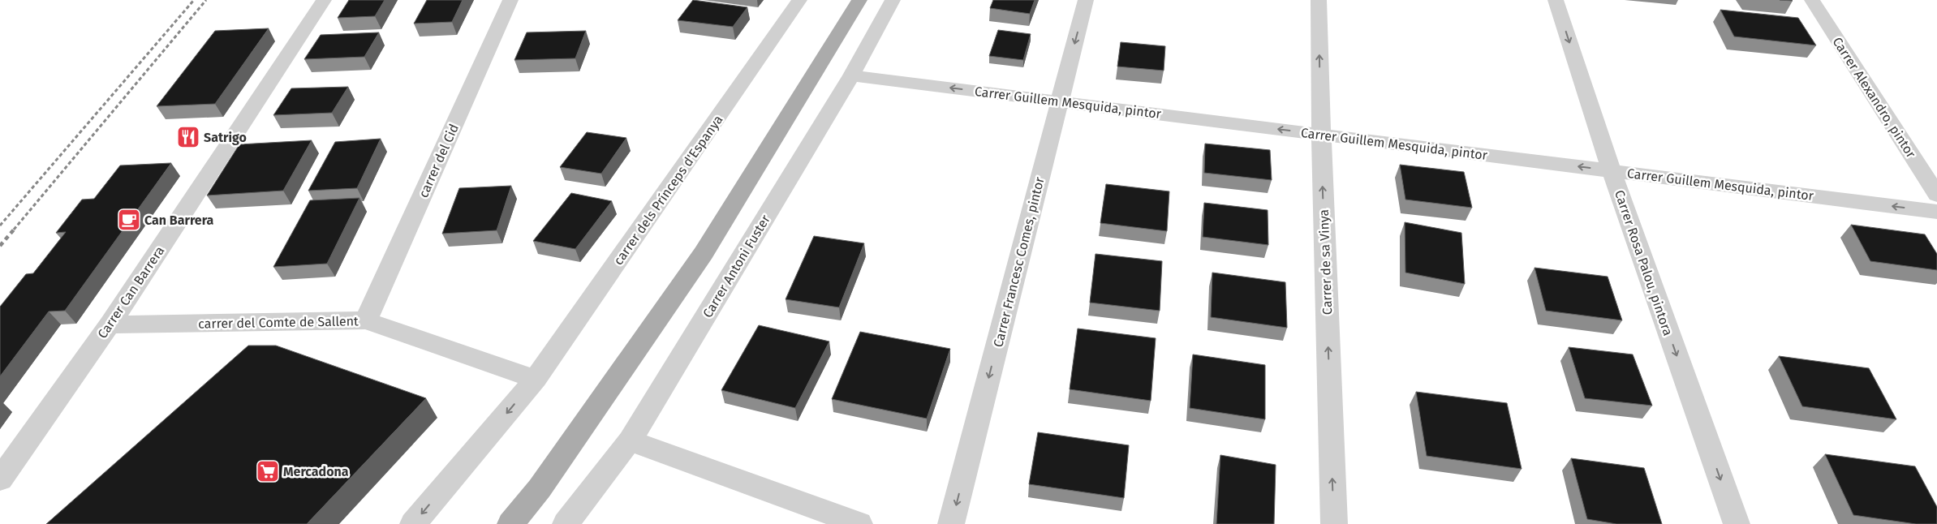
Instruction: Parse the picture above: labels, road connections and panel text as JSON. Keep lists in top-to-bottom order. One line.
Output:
{"streets":{"street":["Carrer Alexandro, pintor","Carrer Guillem Mesquida, pintor","carrer del Cid","carrer dels Prínceps d'Espanya","Carrer Francesc Comes, pintor","Carrer de sa Vinya","Carrer Rosa Palou, pintora","Carrer Antoni Fuster","Carrer Can Barrera","carrer del Comte de Sallent"]},"crossings":[["Carrer Guillem Mesquida, pintor","Carrer Francesc Comes, pintor"],["Carrer Guillem Mesquida, pintor","Carrer de sa Vinya"],["Carrer Guillem Mesquida, pintor","Carrer Rosa Palou, pintora"],["Carrer Guillem Mesquida, pintor","Carrer Antoni Fuster"],["carrer del Cid","carrer del Comte de Sallent"],["carrer dels Prínceps d'Espanya","carrer del Comte de Sallent"],["Carrer Can Barrera","carrer del Comte de Sallent"]],"one_way":["Carrer Guillem Mesquida, pintor","Carrer Francesc Comes, pintor","Carrer de sa Vinya","Carrer Rosa Palou, pintora"],"places":{"restaurant":["Satrigo"],"cafe":["Can Barrera"],"supermarket":["Mercadona"]}}
